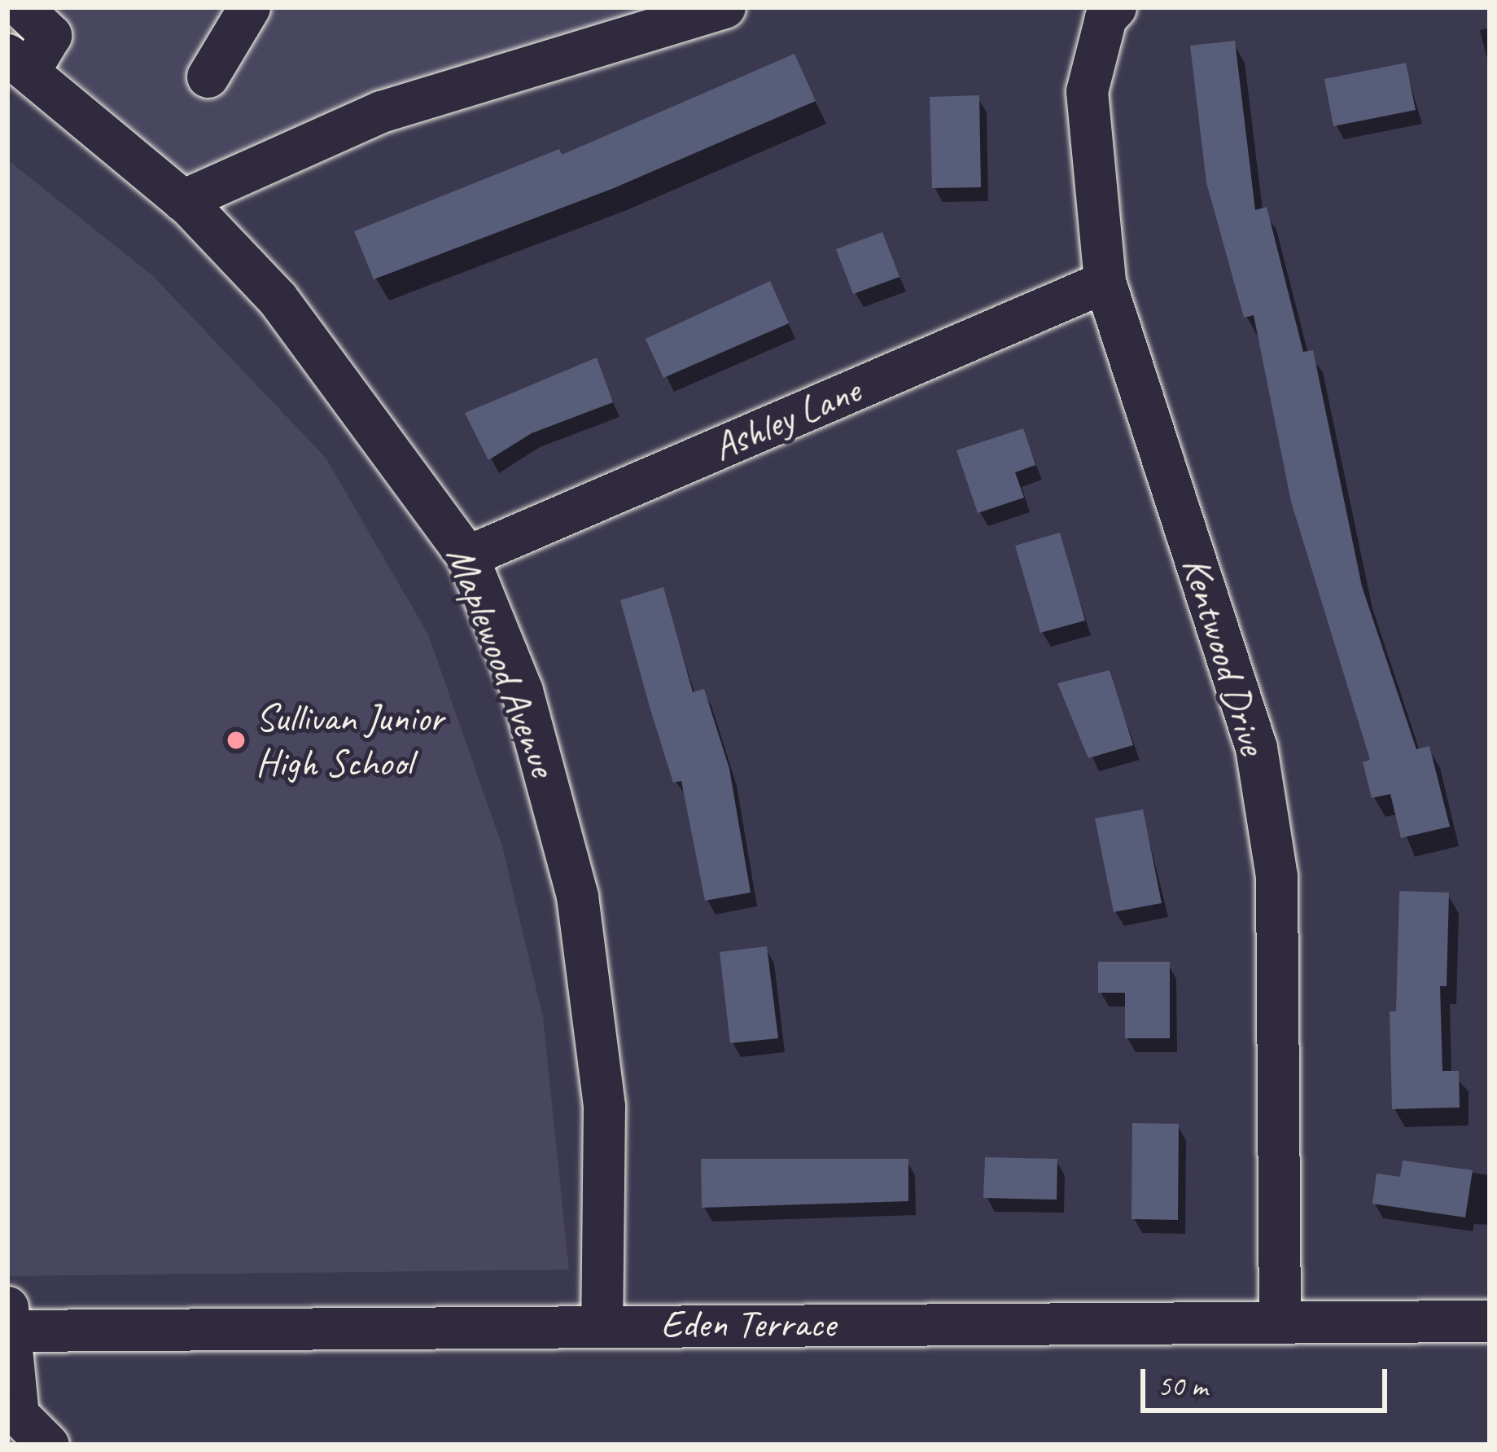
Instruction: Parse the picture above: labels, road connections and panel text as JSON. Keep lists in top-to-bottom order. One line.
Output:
{"streets":{"street":["Ashley Lane","Kentwood Drive","Maplewood Avenue","Eden Terrace"]},"crossings":[["Ashley Lane","Kentwood Drive"],["Ashley Lane","Maplewood Avenue"],["Kentwood Drive","Eden Terrace"],["Maplewood Avenue","Eden Terrace"]],"places":["Sullivan Junior High School"],"scale_bar":"50 m"}
